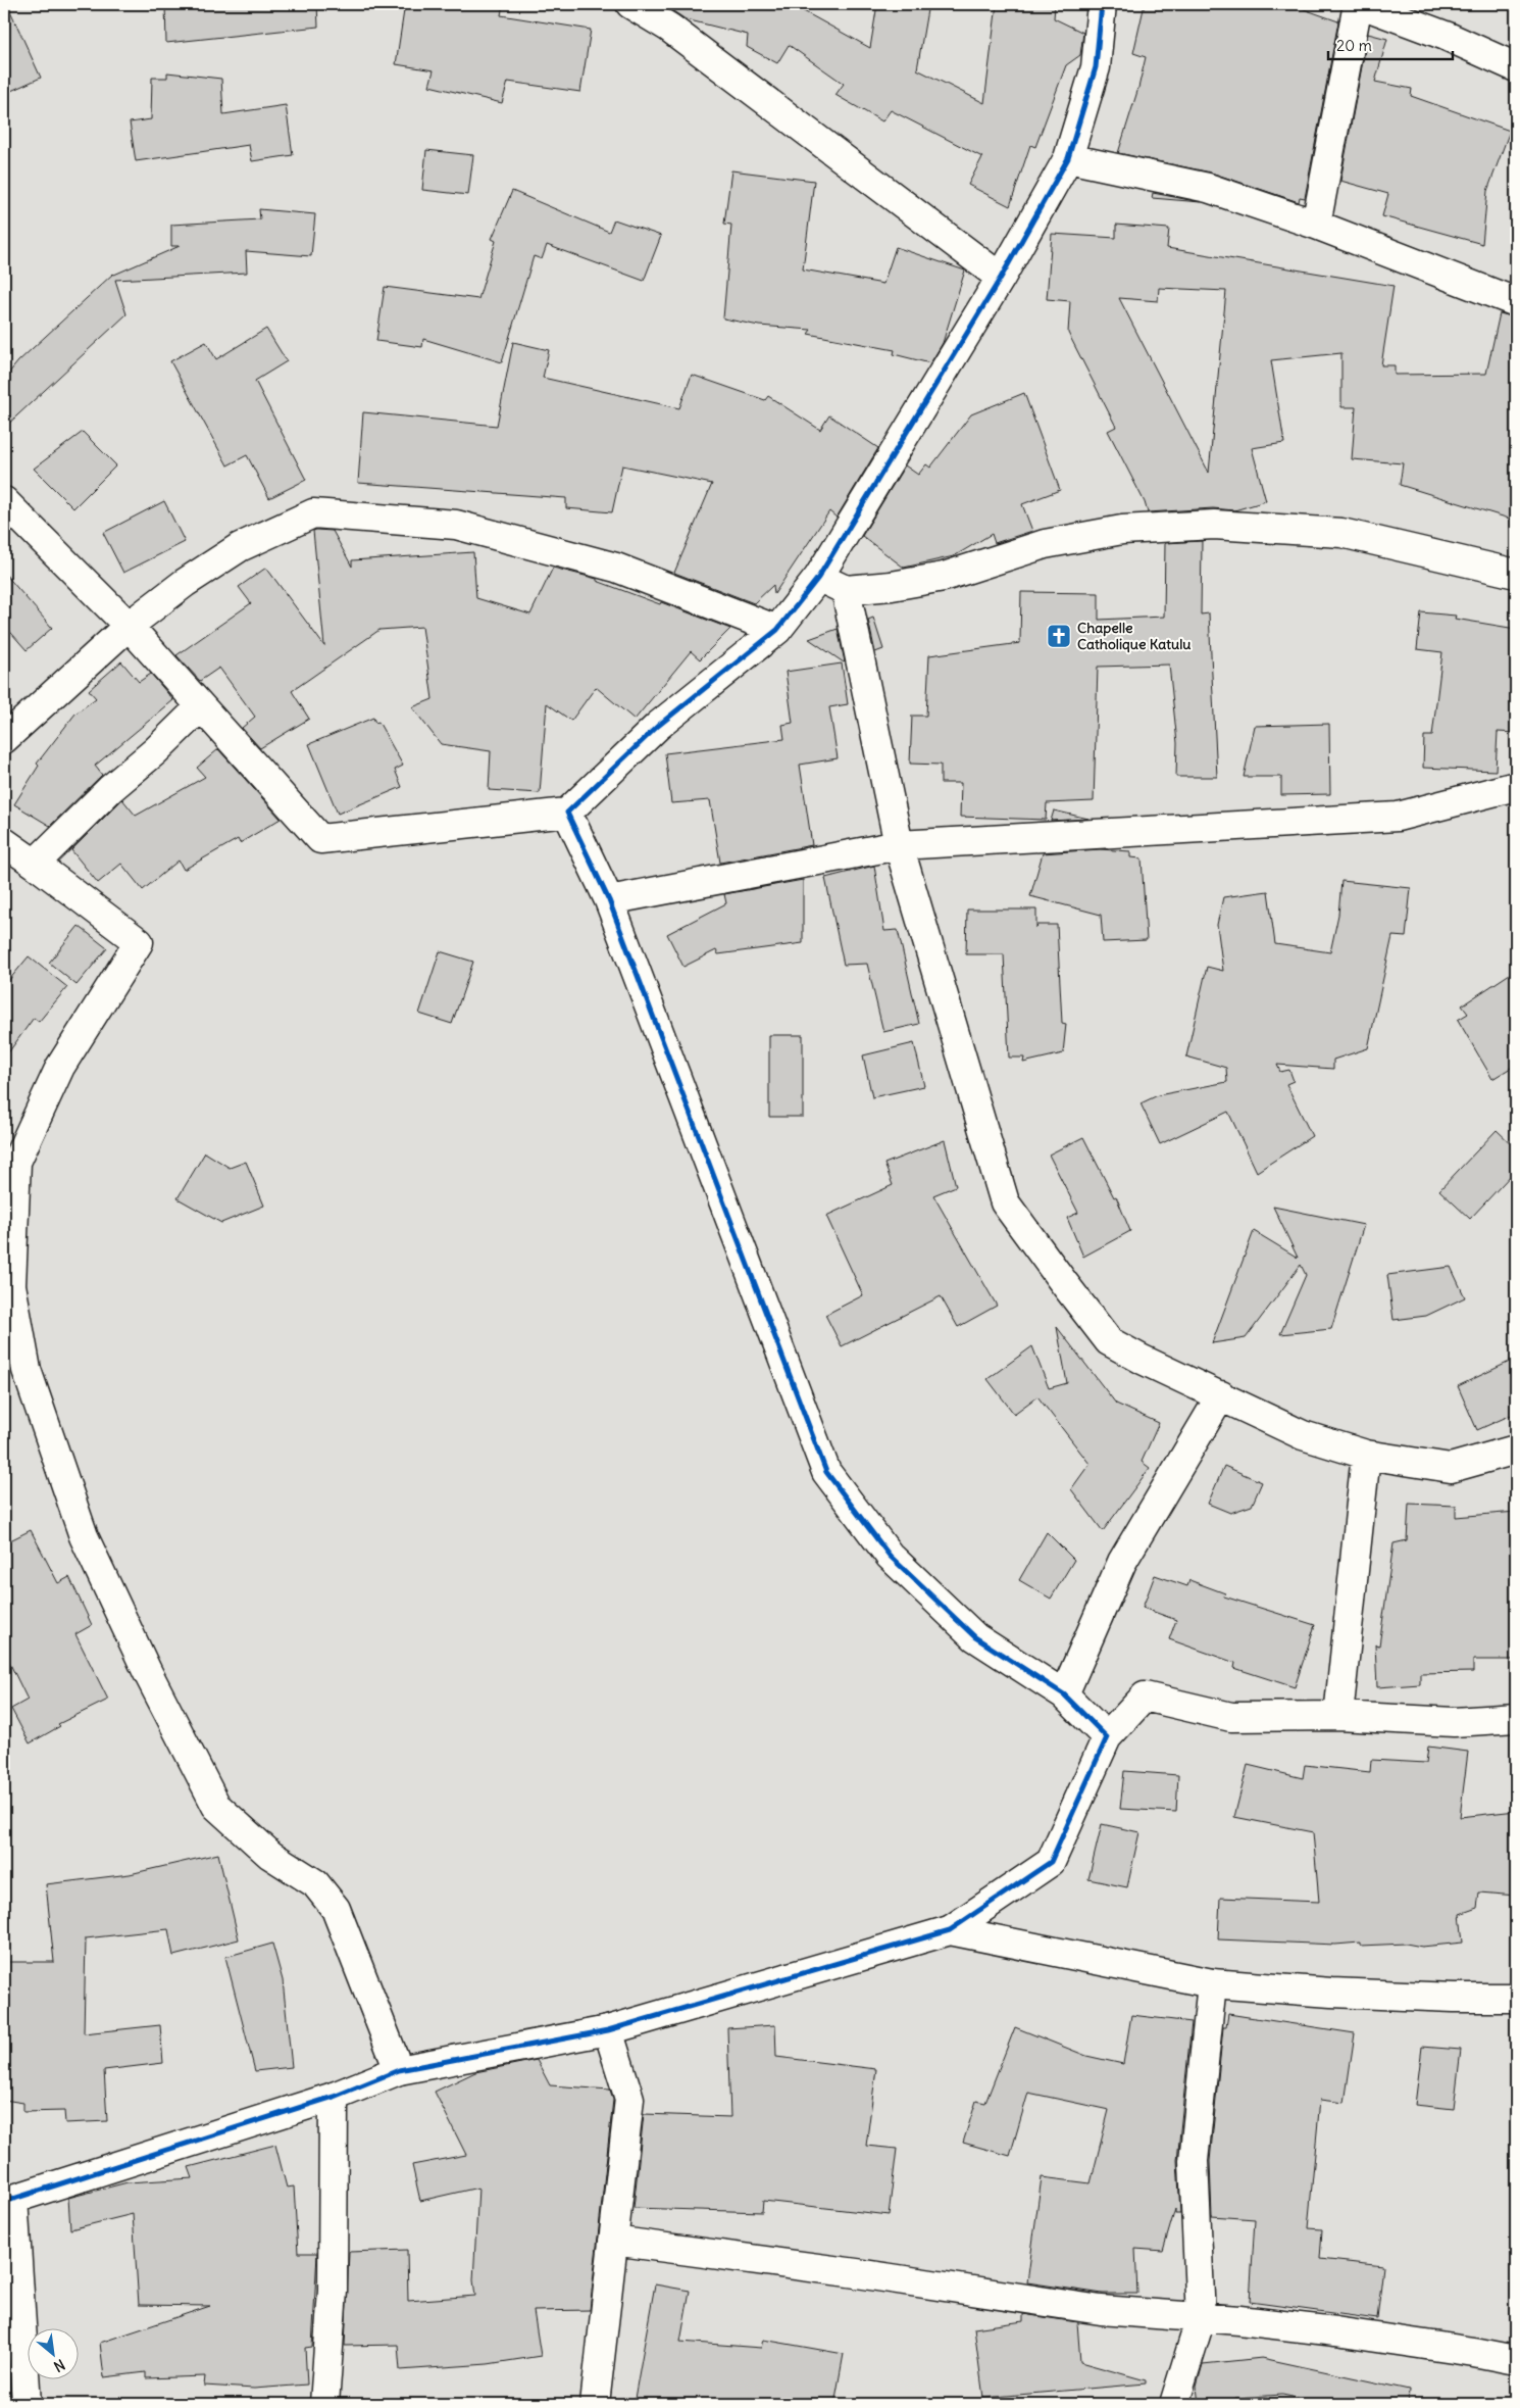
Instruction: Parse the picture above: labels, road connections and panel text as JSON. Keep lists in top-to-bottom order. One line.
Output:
{"places":{"church":["Chapelle Catholique Katulu"]},"scale_bar":"20 m","north":"bottom right"}
